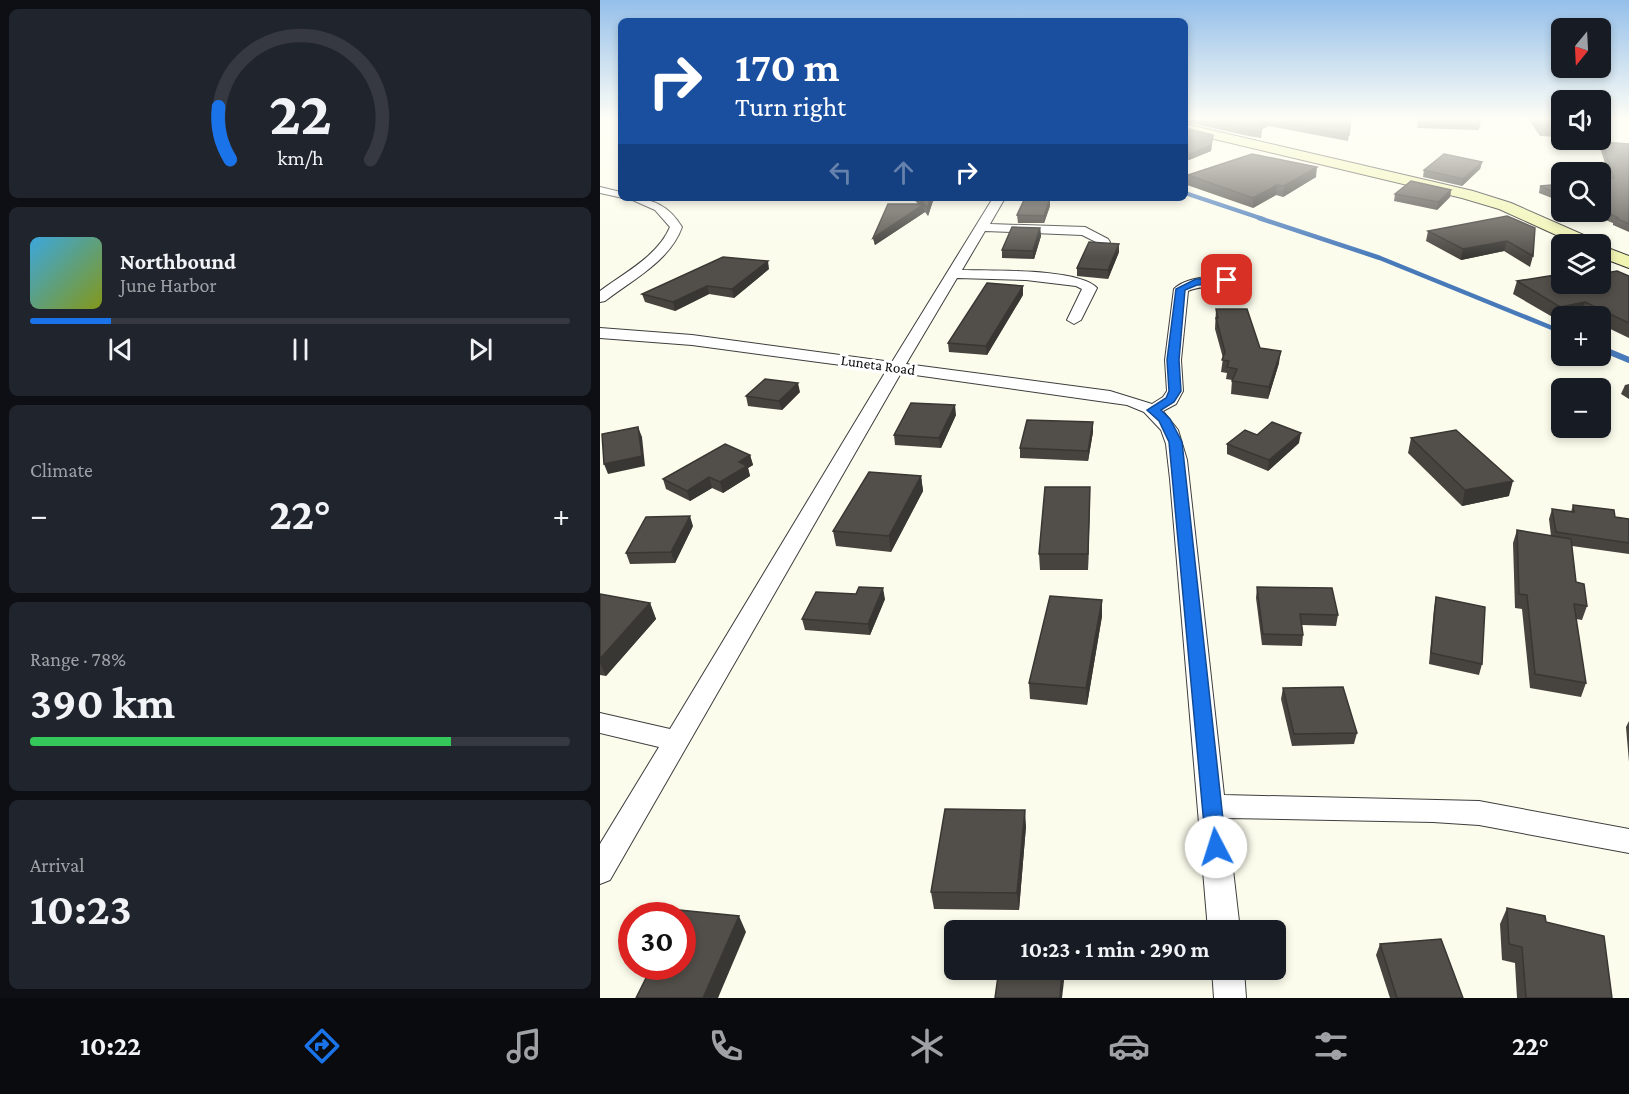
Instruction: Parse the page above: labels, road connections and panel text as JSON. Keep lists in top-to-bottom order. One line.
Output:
{"streets":{"street":["Luneta Road"]},"north":"bottom","page":{"map_buttons":["+","−"],"turn":["170 m","Turn right"],"song":["Northbound","June Harbor"],"tile":["Climate",["Range · 78%","390 km"],["Arrival","10:23"]],"heat":["−","22°","+"],"limit":"30","trip":"10:23 · 1 min · 290 m","tabs":["10:22","22°"],"gauge":["22","km/h"]}}
